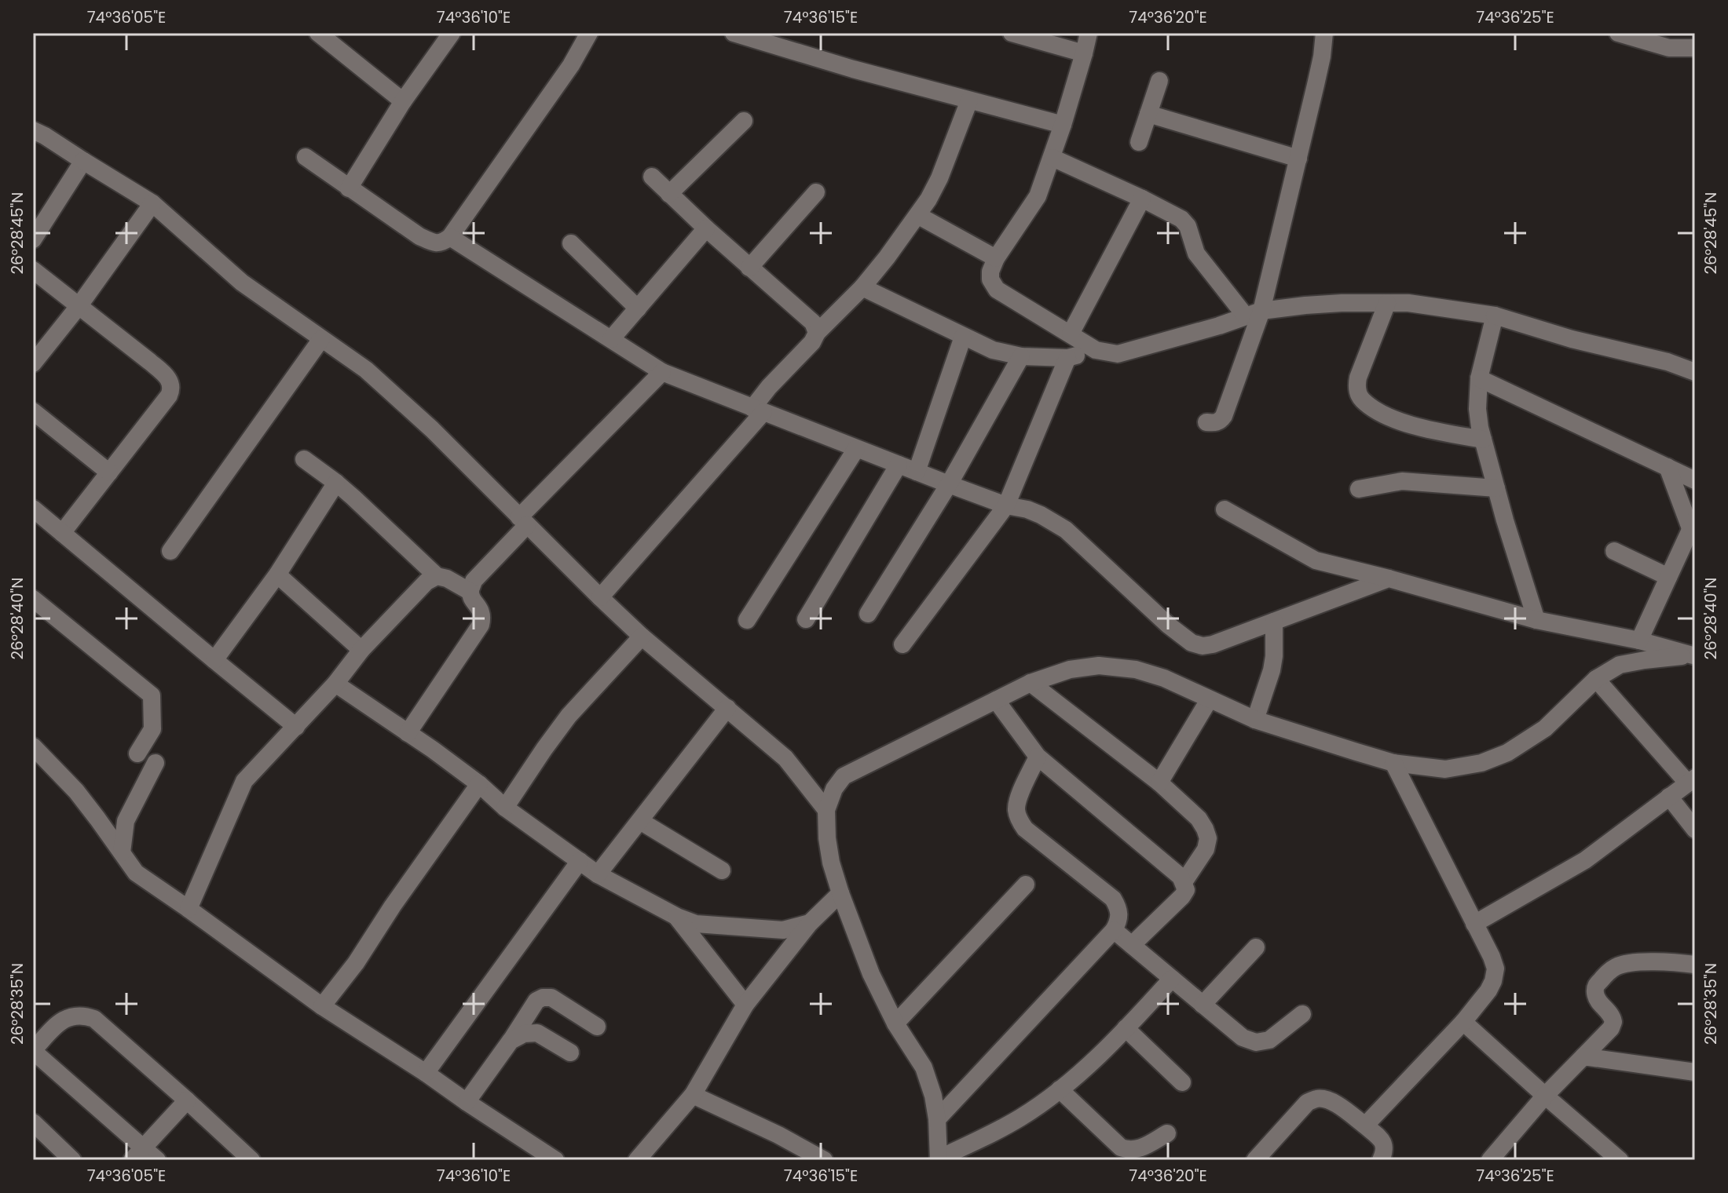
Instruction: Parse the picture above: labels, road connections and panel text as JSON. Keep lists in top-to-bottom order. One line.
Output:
{"coordinates":["74°36'05\"E","74°36'10\"E","74°36'15\"E","74°36'20\"E","74°36'25\"E","26°28'45\"N","26°28'40\"N","26°28'35\"N"]}
